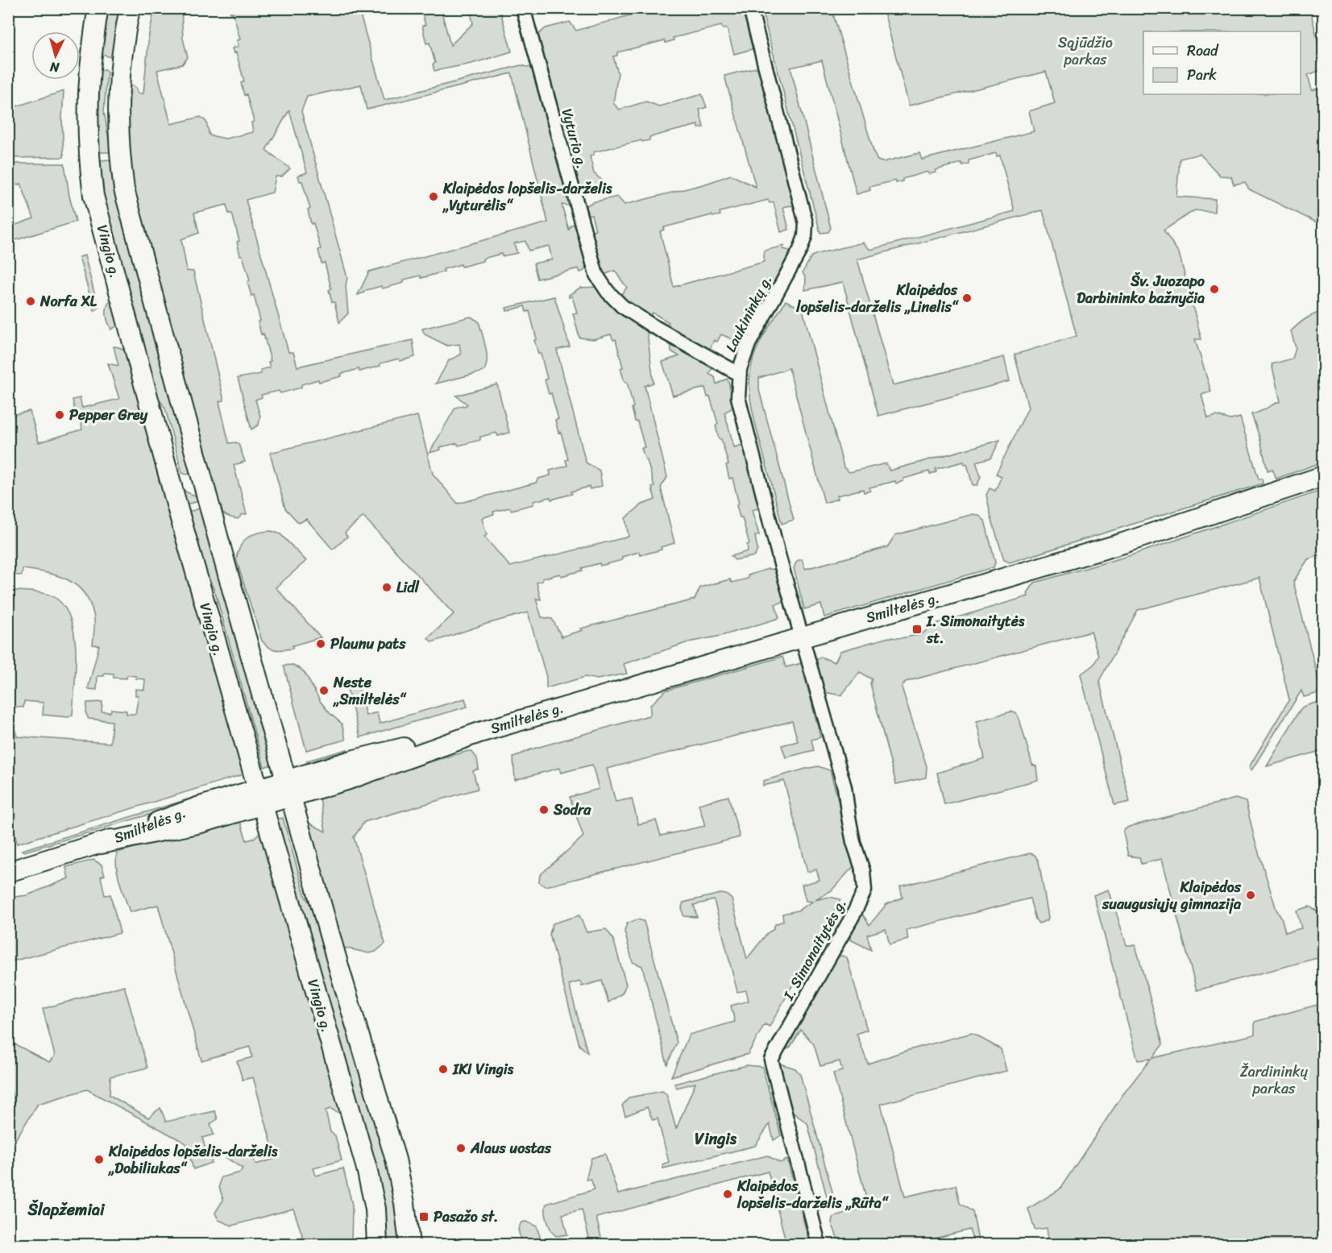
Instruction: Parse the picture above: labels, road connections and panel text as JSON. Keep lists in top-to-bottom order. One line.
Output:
{"streets":{"main road":["Vingio g.","Smiltelės g."],"street":["Vyturio g.","Laukininkų g.","I. Simonaitytės g."]},"crossings":[["Vyturio g.","Laukininkų g."],["Vingio g.","Smiltelės g."],["Laukininkų g.","Smiltelės g."],["Laukininkų g.","I. Simonaitytės g."],["Smiltelės g.","I. Simonaitytės g."]],"districts":["Vingis","Šlapžemiai"],"parks":["Sąjūdžio parkas","Žardininkų parkas"],"places":{"other":["Klaipėdos lopšelis-darželis „Vyturėlis“","Šv. Juozapo Darbininko bažnyčia","Klaipėdos lopšelis-darželis „Linelis“","Norfa XL","Pepper Grey","Lidl","Plaunu pats","Neste „Smiltelės“","Sodra","Klaipėdos suaugusiųjų gimnazija","IKI Vingis","Alaus uostas","Klaipėdos lopšelis-darželis „Dobiliukas“","Klaipėdos lopšelis-darželis „Rūta“"],"transit":["I. Simonaitytės st.","Pasažo st."]},"legend":["Road","Park"],"north":"bottom"}
